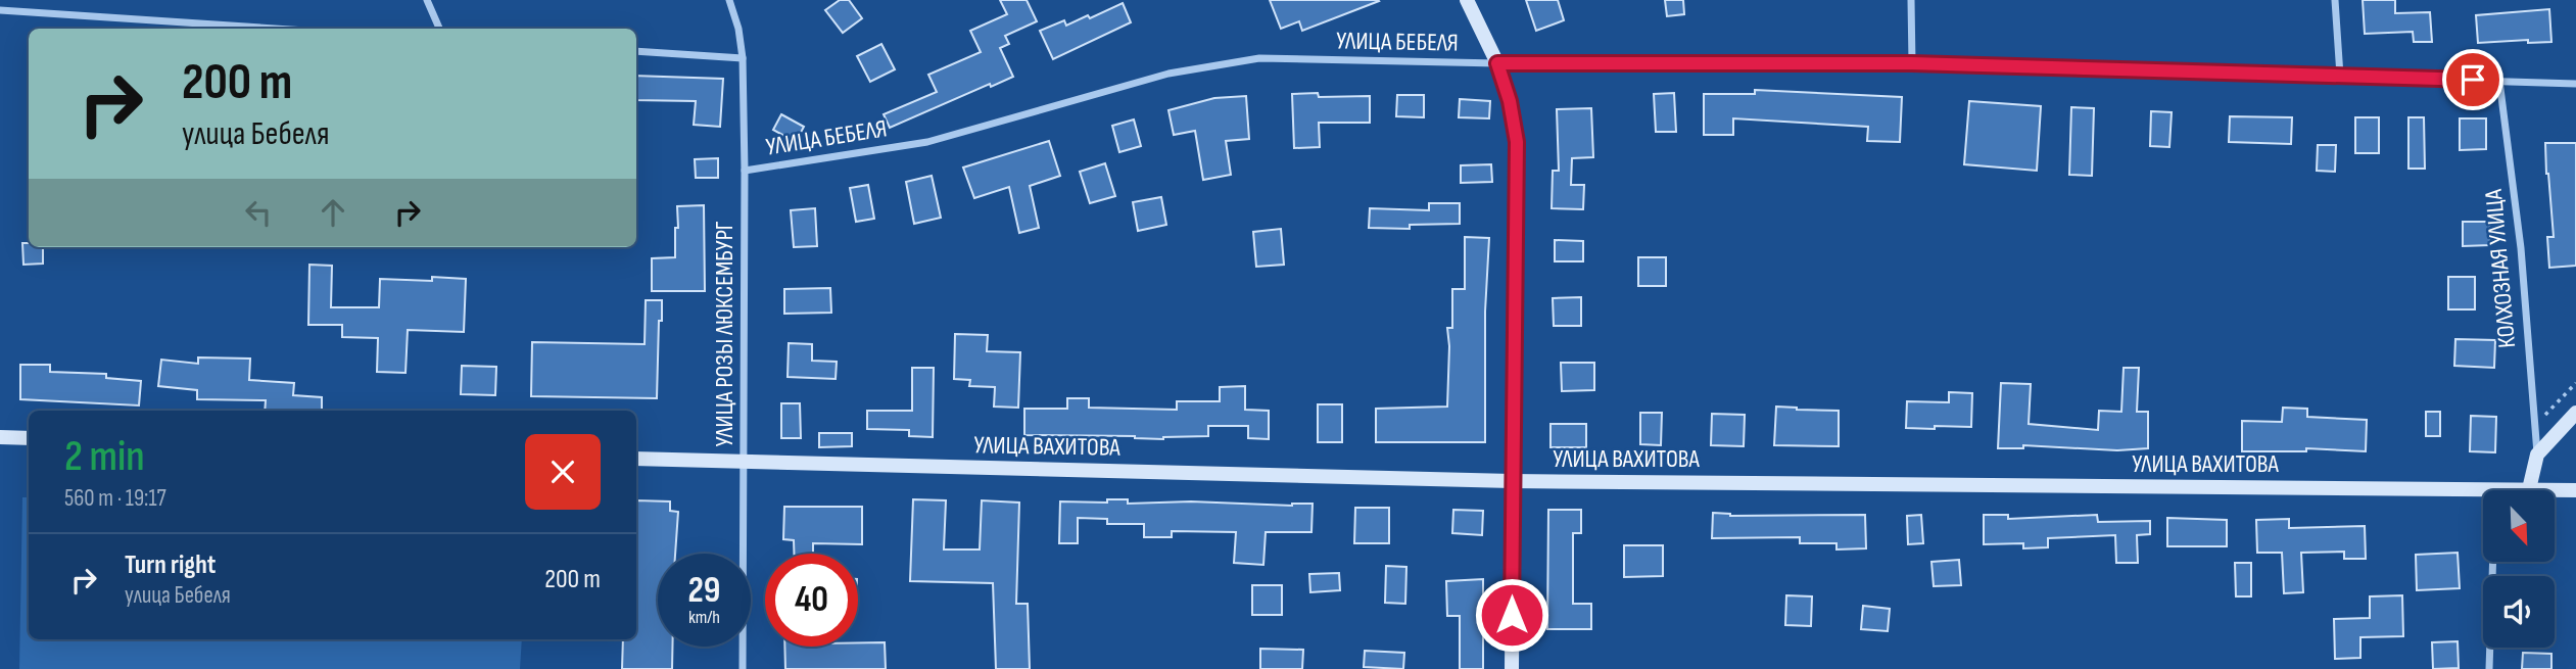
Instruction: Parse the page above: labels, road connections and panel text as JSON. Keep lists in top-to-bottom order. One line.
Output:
{"streets":{"main road":["УЛИЦА ВАХИТОВА"],"street":["УЛИЦА БЕБЕЛЯ","КОЛХОЗНАЯ УЛИЦА","УЛИЦА РОЗЫ ЛЮКСЕМБУРГ"]},"crossings":[["УЛИЦА БЕБЕЛЯ","КОЛХОЗНАЯ УЛИЦА"],["УЛИЦА БЕБЕЛЯ","УЛИЦА РОЗЫ ЛЮКСЕМБУРГ"],["УЛИЦА РОЗЫ ЛЮКСЕМБУРГ","УЛИЦА ВАХИТОВА"]],"north":"bottom right","page":{"turn":["200 m","улица Бебеля"],"heading":["2 min","560 m · 19:17"],"list":[{"name":"Turn right","note":"улица Бебеля","value":"200 m"}],"speed":"29 km/h","limit":"40"}}
